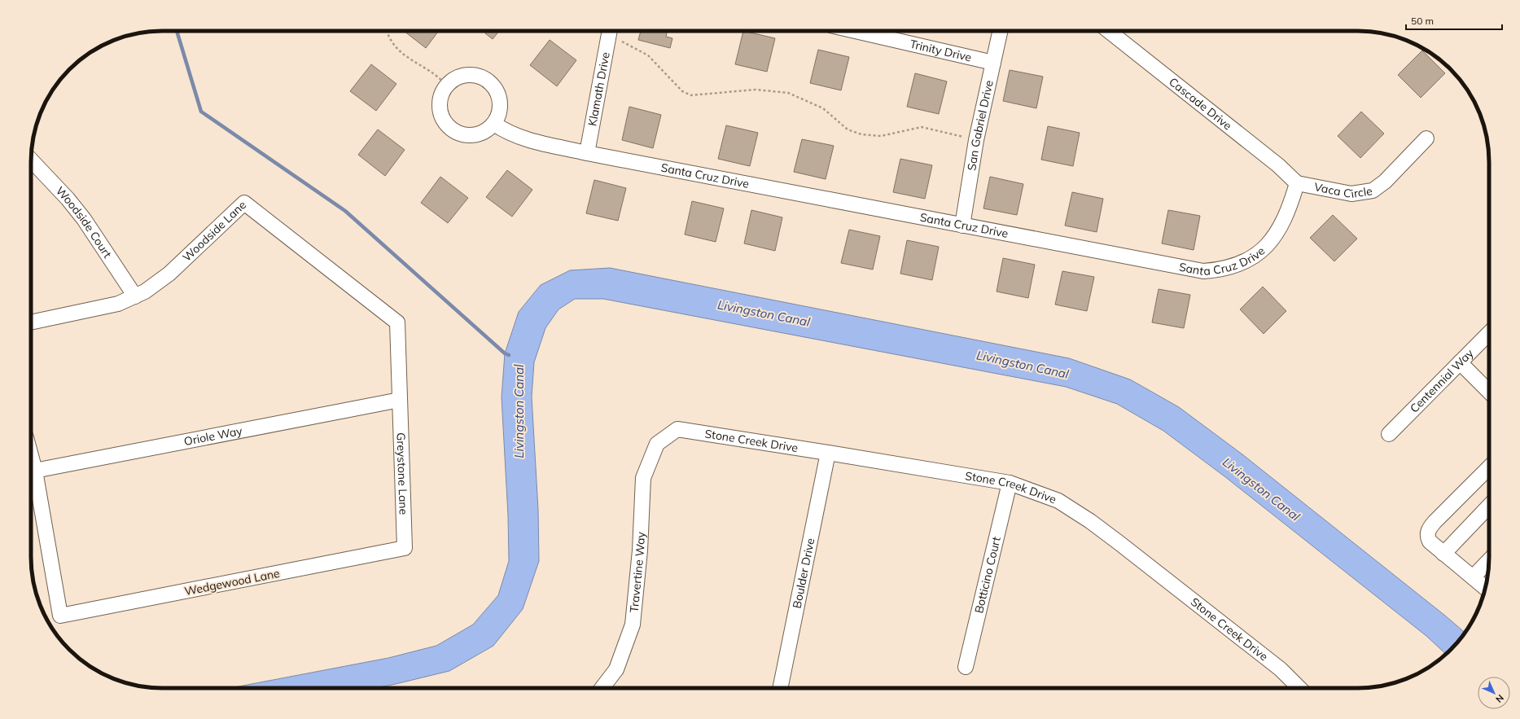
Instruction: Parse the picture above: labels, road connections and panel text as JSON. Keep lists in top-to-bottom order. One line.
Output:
{"streets":{"street":["Trinity Drive","Klamath Drive","Cascade Drive","San Gabriel Drive","Santa Cruz Drive","Vaca Circle","Woodside Court","Woodside Lane","Centennial Way","Oriole Way","Stone Creek Drive","Greystone Lane","Travertine Way","Boulder Drive","Botticino Court","Wedgewood Lane"]},"crossings":[["Trinity Drive","San Gabriel Drive"],["Klamath Drive","Santa Cruz Drive"],["Cascade Drive","Santa Cruz Drive"],["Cascade Drive","Vaca Circle"],["San Gabriel Drive","Santa Cruz Drive"],["Santa Cruz Drive","Vaca Circle"],["Woodside Court","Woodside Lane"],["Woodside Lane","Greystone Lane"],["Oriole Way","Greystone Lane"],["Stone Creek Drive","Travertine Way"],["Stone Creek Drive","Boulder Drive"],["Stone Creek Drive","Botticino Court"],["Greystone Lane","Wedgewood Lane"]],"water":["Livingston Canal"],"scale_bar":"50 m","north":"bottom right"}
